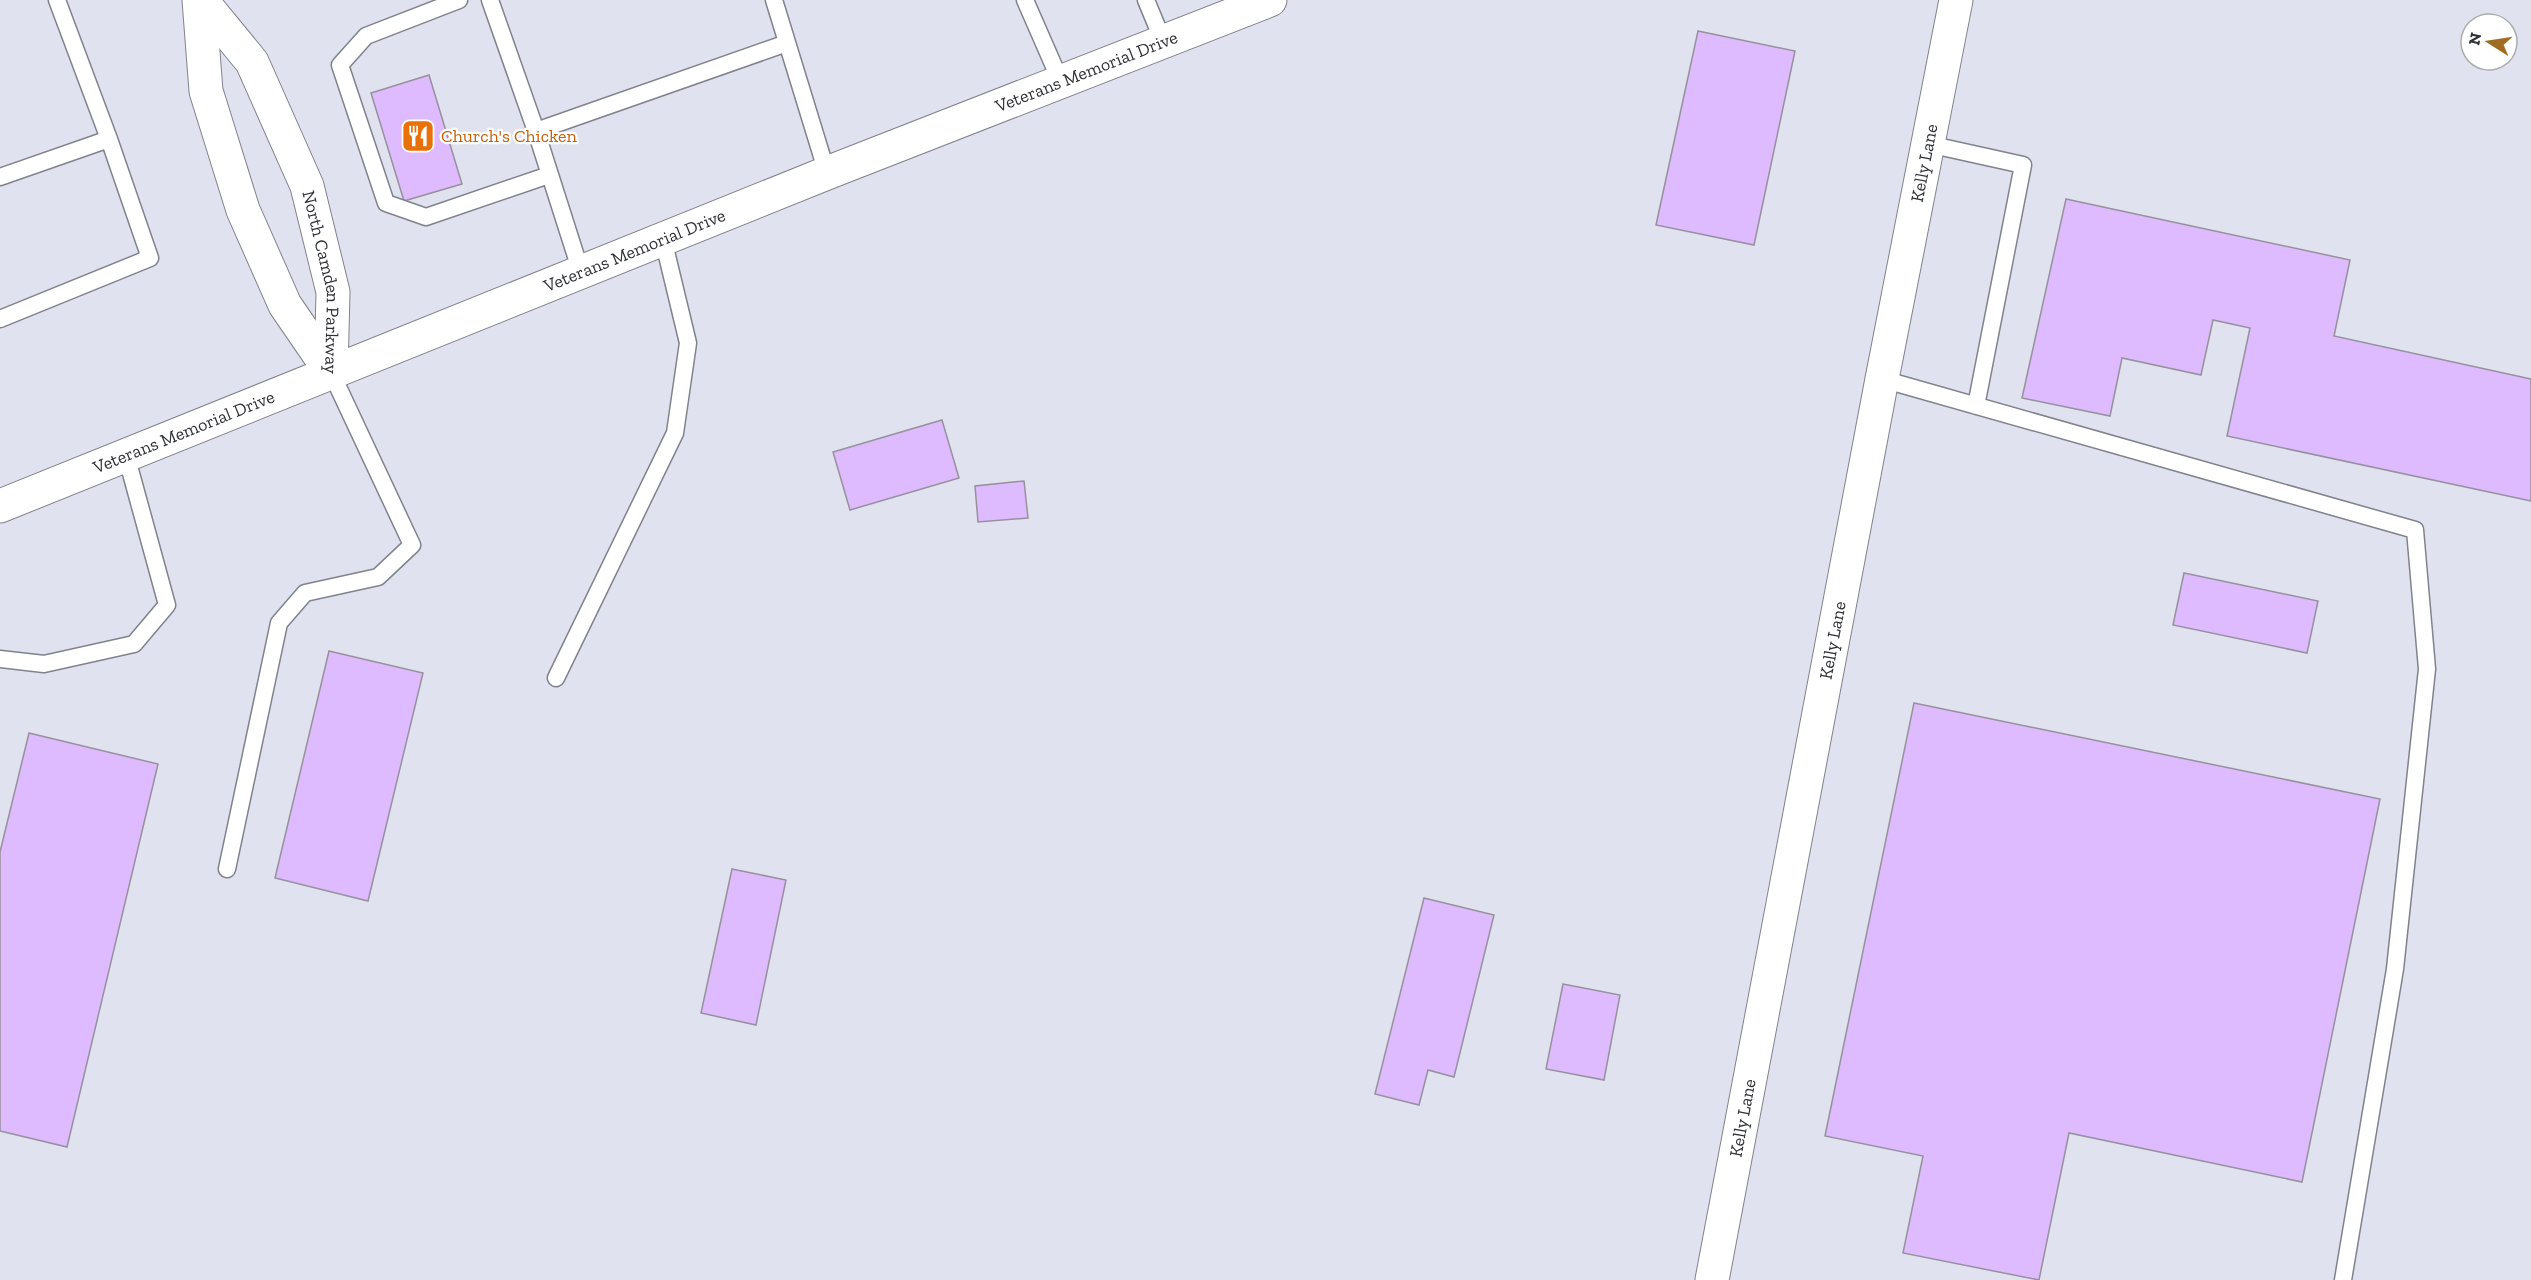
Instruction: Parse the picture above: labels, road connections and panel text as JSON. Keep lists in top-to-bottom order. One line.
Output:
{"streets":{"street":["Veterans Memorial Drive","Kelly Lane","North Camden Parkway"]},"crossings":[["Veterans Memorial Drive","North Camden Parkway"]],"places":{"restaurant":["Church's Chicken"]},"north":"left"}
